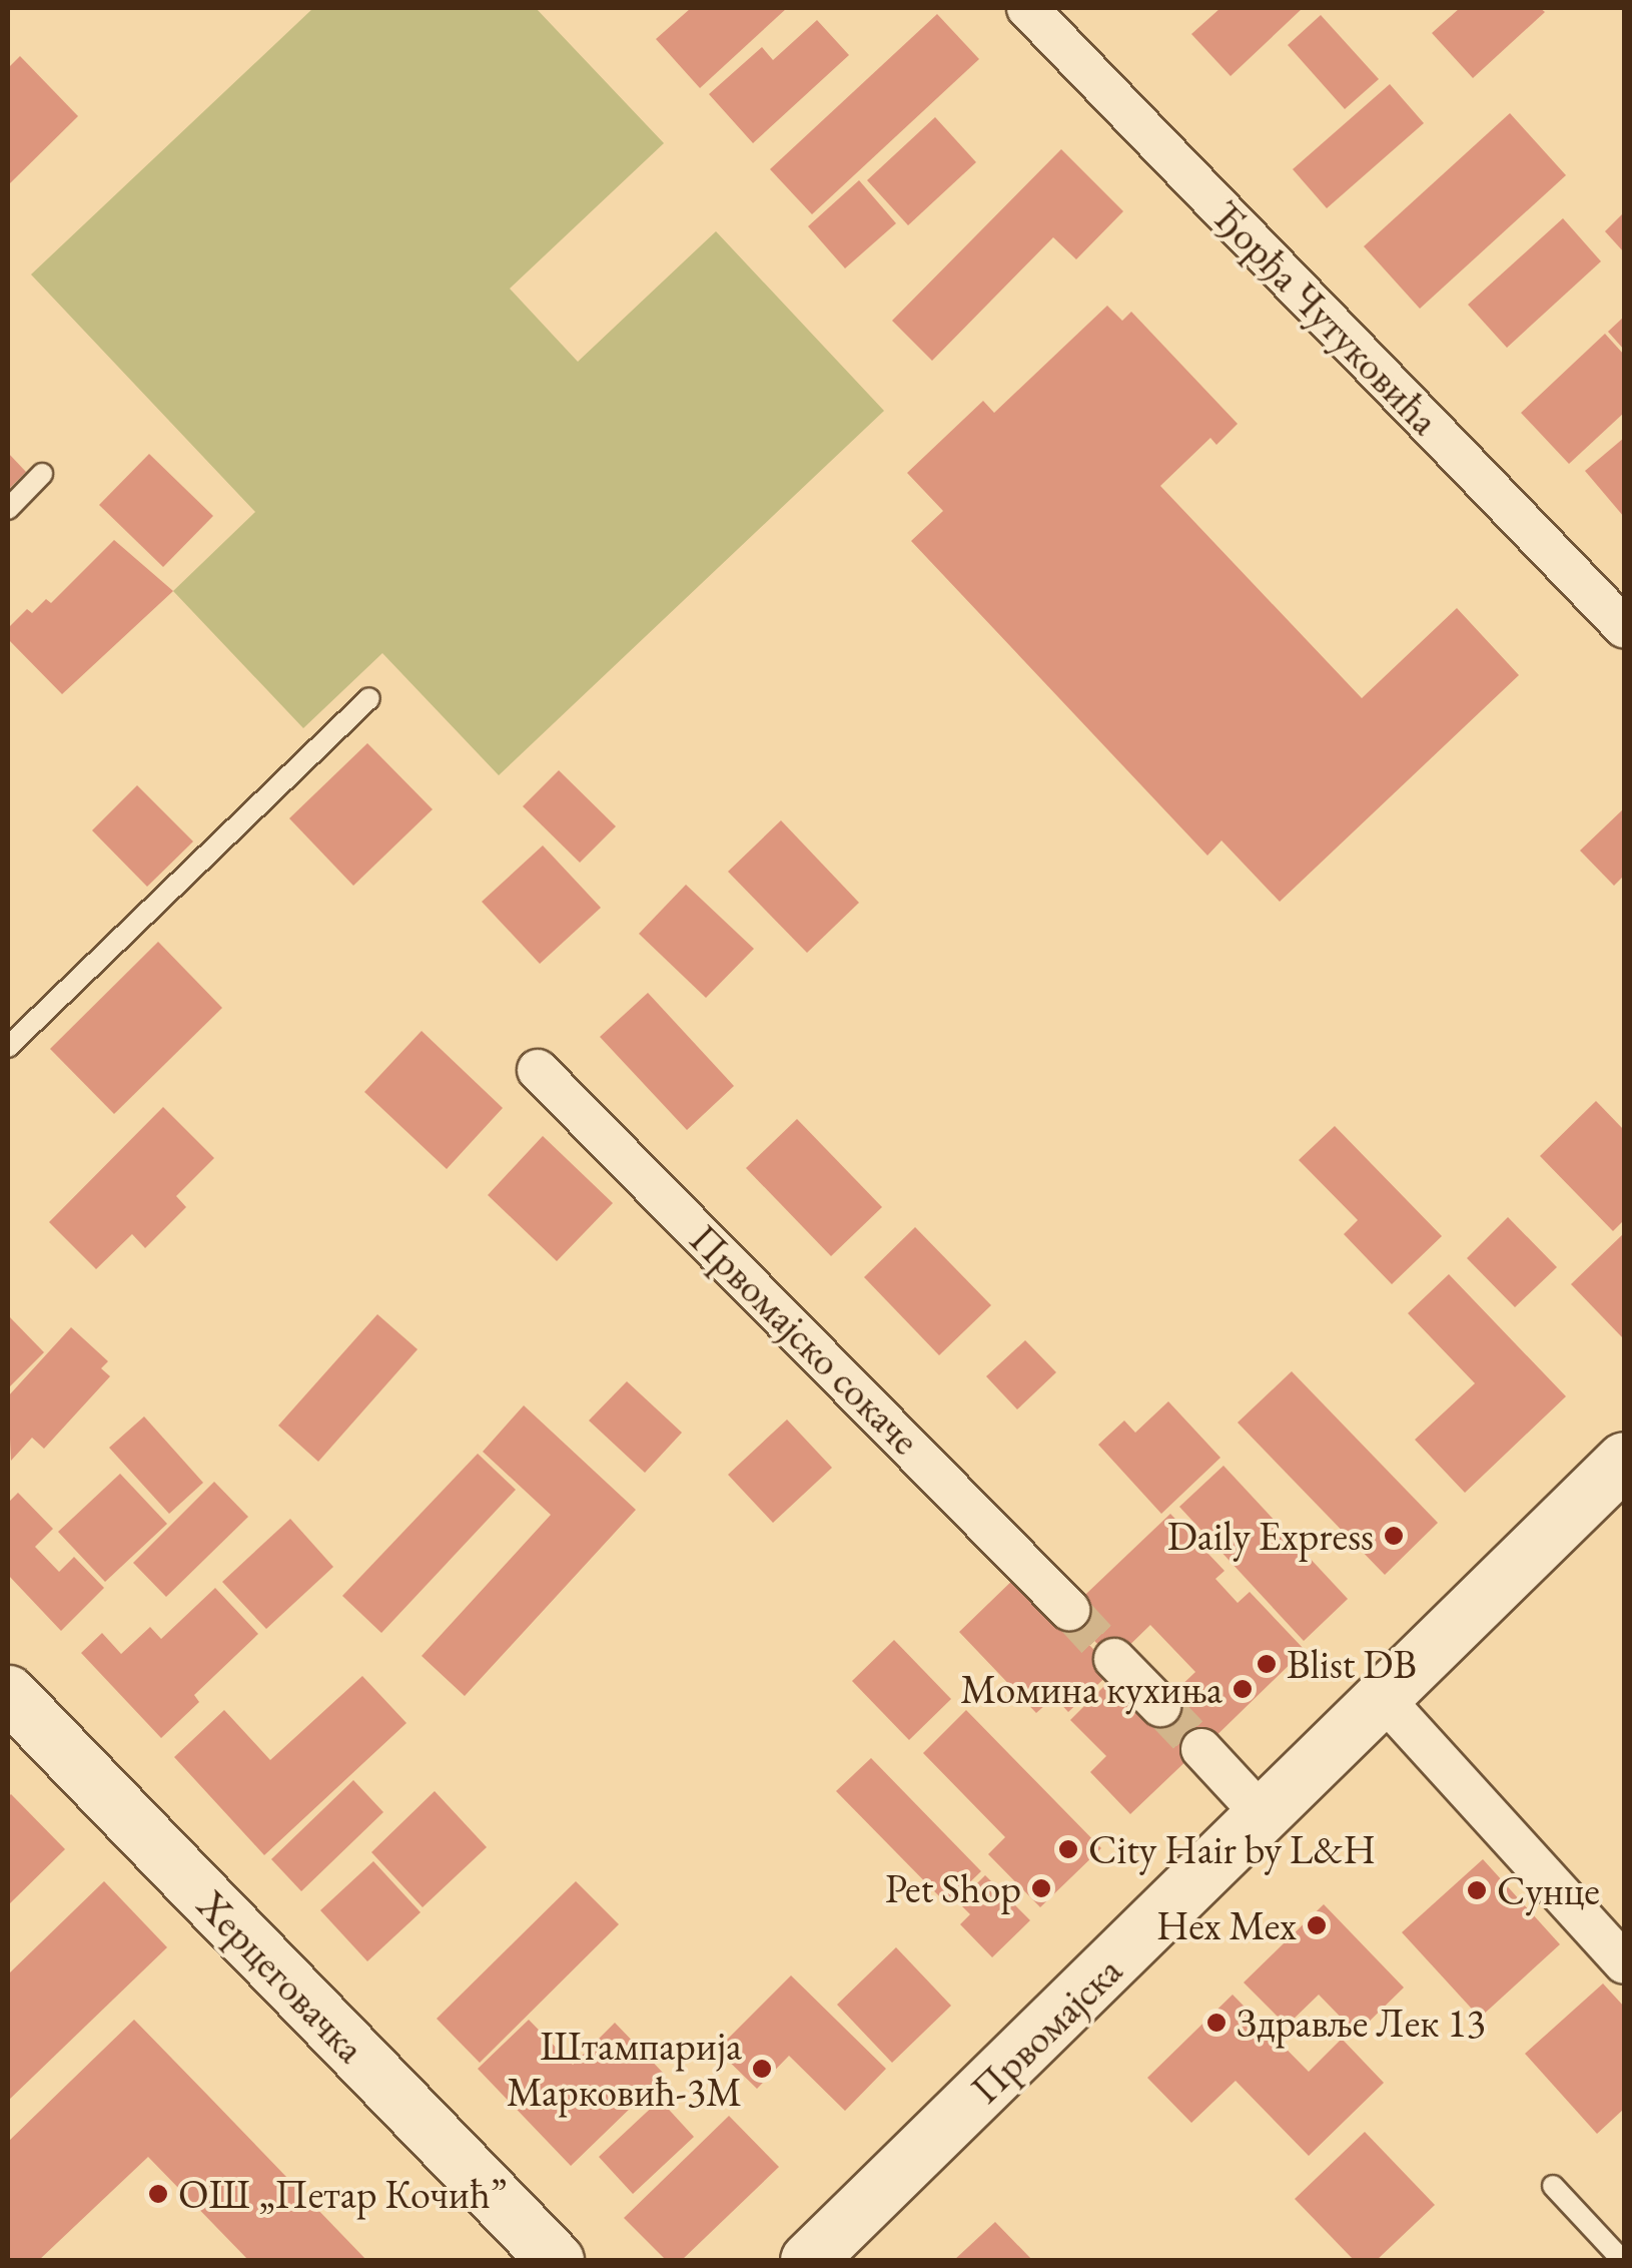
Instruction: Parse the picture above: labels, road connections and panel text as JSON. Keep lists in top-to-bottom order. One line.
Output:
{"streets":{"main road":["Херцеговачка","Првомајска"],"street":["Ђорђа Чутуковића","Првомајско сокаче"]},"places":["Daily Express","Blist DB","Момина кухиња","City Hair by L&H","Pet Shop","Сунце","Hex Mex","Здравље Лек 13","Штампарија Марковић-3М","ОШ „Петар Кочић”"]}
